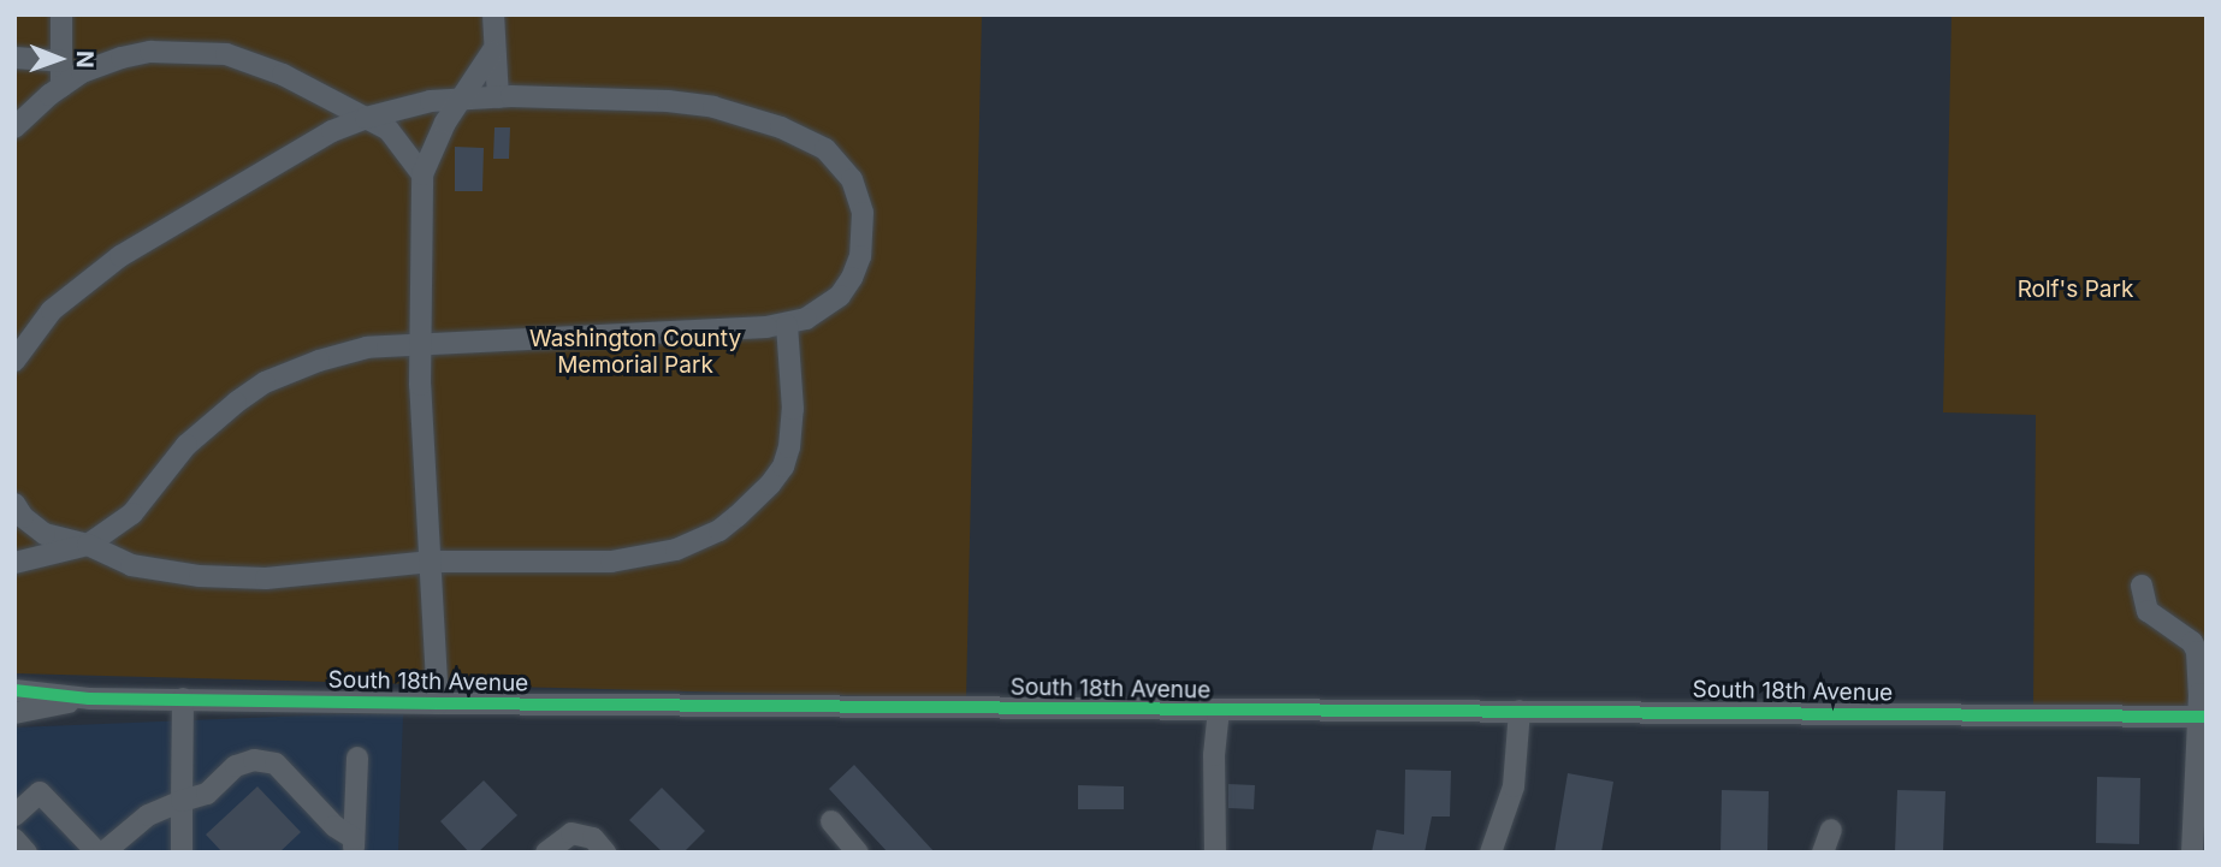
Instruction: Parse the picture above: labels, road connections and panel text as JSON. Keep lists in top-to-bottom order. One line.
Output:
{"streets":{"street":["South 18th Avenue"]},"parks":["Rolf's Park","Washington County Memorial Park"],"north":"right"}
